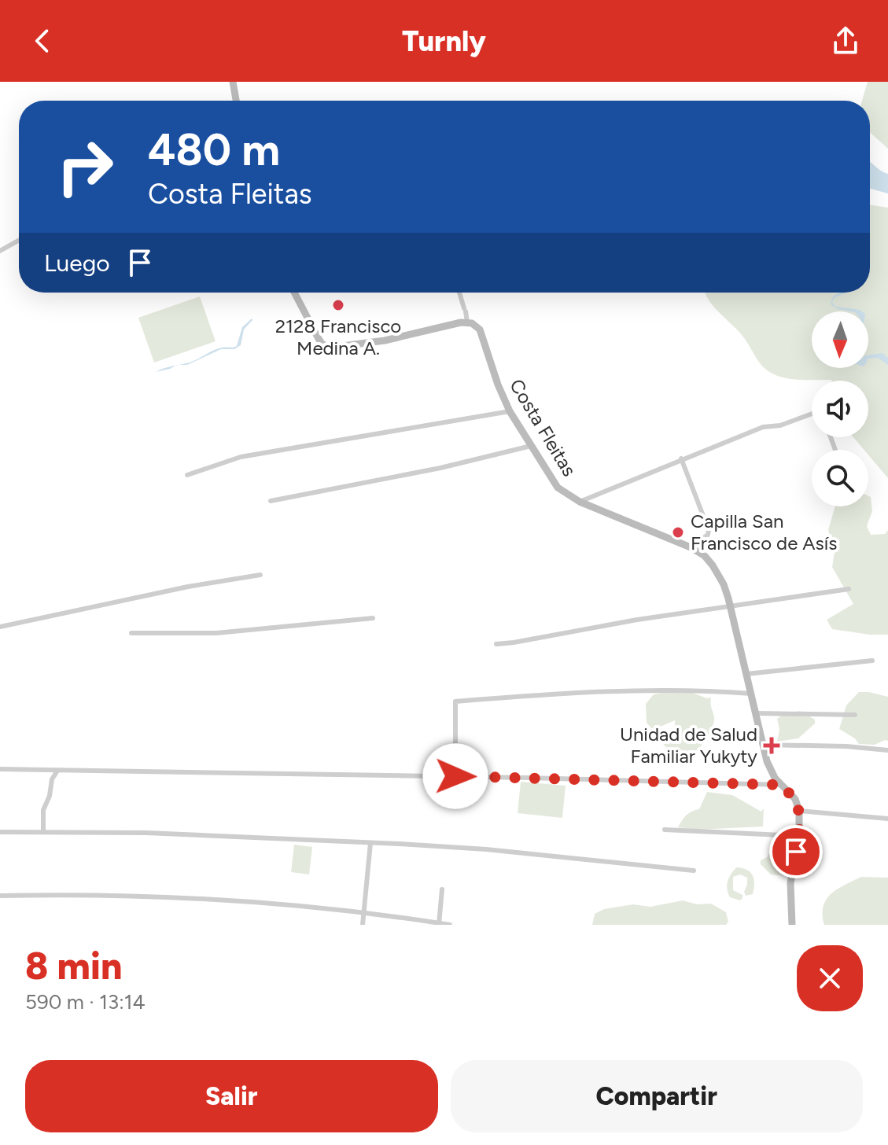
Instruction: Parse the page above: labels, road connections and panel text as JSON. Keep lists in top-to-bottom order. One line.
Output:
{"streets":{"main road":["Costa Fleitas"]},"places":{"other":["2128 Francisco Medina A.","Capilla San Francisco de Asís"],"health":["Unidad de Salud Familiar Yukyty"]},"north":"bottom","page":{"header":"Turnly","turn":["480 m","Costa Fleitas"],"then":"Luego","heading":["8 min","590 m · 13:14"],"buttons":["Salir","Compartir"]}}
